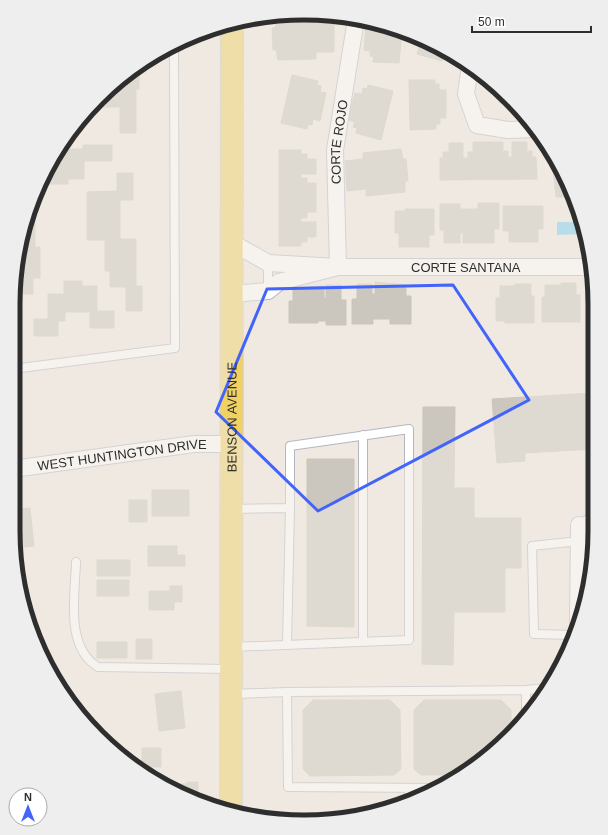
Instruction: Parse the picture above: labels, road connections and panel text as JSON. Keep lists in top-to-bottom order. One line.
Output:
{"streets":{"main road":["BENSON AVENUE"],"street":["CORTE ROJO","CORTE SANTANA","WEST HUNTINGTON DRIVE"]},"crossings":[["CORTE ROJO","CORTE SANTANA"],["CORTE SANTANA","BENSON AVENUE"],["BENSON AVENUE","WEST HUNTINGTON DRIVE"]],"scale_bar":"50 m","north":"top"}
